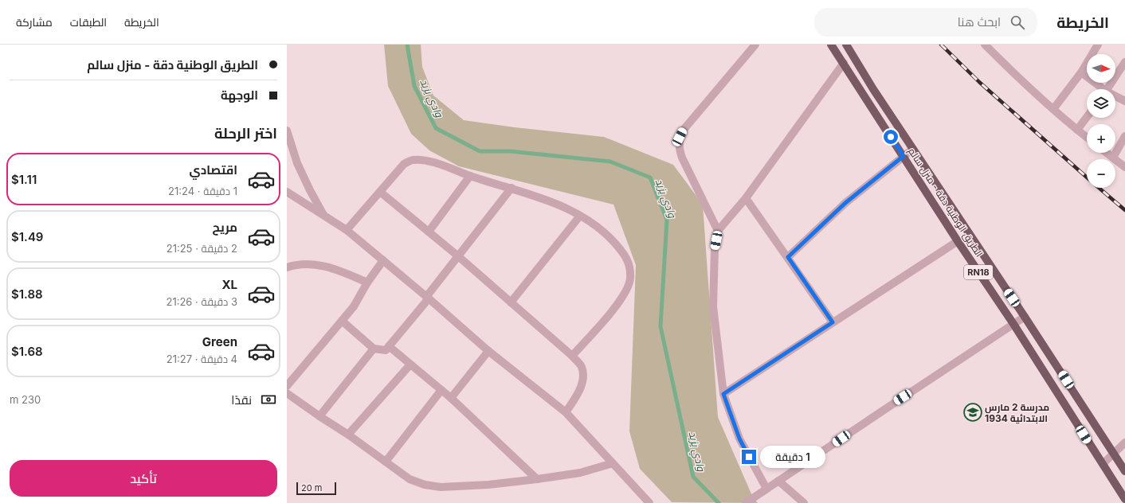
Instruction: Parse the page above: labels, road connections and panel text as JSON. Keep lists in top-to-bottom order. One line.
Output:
{"streets":{"main road":["الطريق الوطنية دقة - منزل سالم","RN18"]},"water":["وادي يزيد"],"places":{"school or university":["مدرسة 2 مارس 1934 الابتدائية"]},"scale_bar":"20 m","north":"right","page":{"header":"الخريطة","search":"ابحث هنا","nav":["الخريطة","الطبقات","مشاركة"],"banner":["الطريق الوطنية دقة - منزل سالم","الوجهة"],"map_buttons":["+","−"],"heading":"اختر الرحلة","list":[{"name":"اقتصادي","note":"1 دقيقة · 21:24","value":"$1.11"},{"name":"مريح","note":"2 دقيقة · 21:25","value":"$1.49"},{"name":"XL","note":"3 دقيقة · 21:26","value":"$1.88"},{"name":"Green","note":"4 دقيقة · 21:27","value":"$1.68"}],"pay":["نقدًا","230 m"],"bubble":"1 دقيقة","buttons":"تأكيد","scale":"20 m"}}
